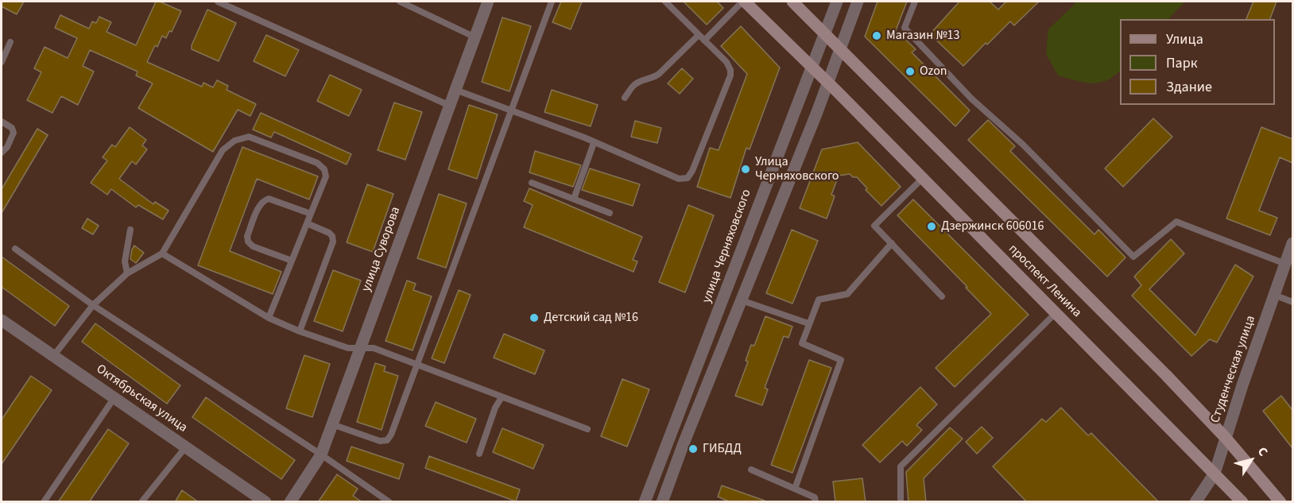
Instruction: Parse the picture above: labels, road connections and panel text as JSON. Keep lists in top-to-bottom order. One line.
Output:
{"streets":{"main road":["проспект Ленина"],"street":["улица Черняховского","улица Суворова","Студенческая улица","Октябрьская улица"]},"crossings":[["улица Черняховского","проспект Ленина"],["проспект Ленина","Студенческая улица"]],"places":["Магазин №13","Ozon","Улица Черняховского","Дзержинск 606016","Детский сад №16","ГИБДД"],"legend":["Улица","Парк","Здание"],"north":"top right"}
